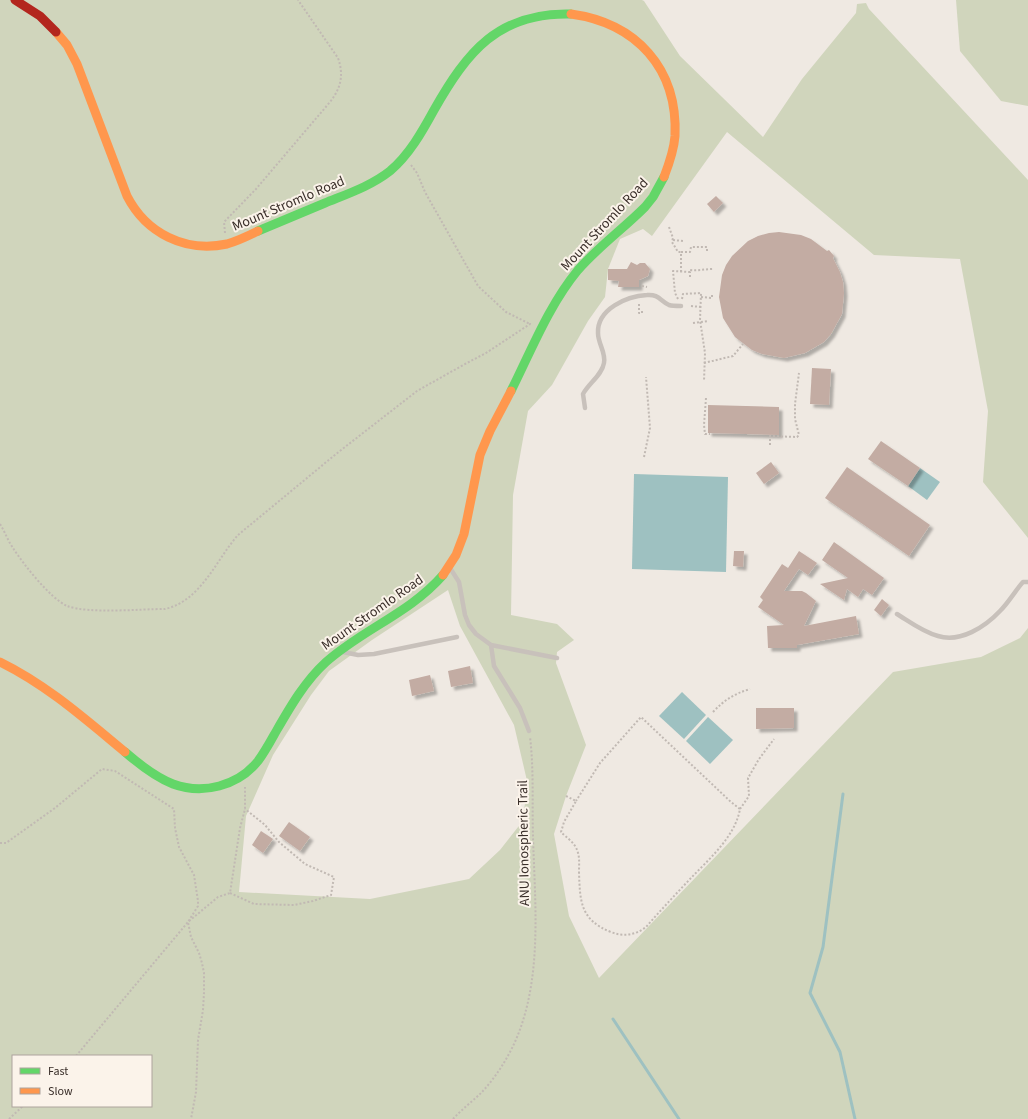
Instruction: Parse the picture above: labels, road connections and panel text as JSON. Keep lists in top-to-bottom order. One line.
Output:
{"streets":{"street":["Mount Stromlo Road"],"path":["ANU Ionospheric Trail"]},"legend":["Fast","Slow"]}
